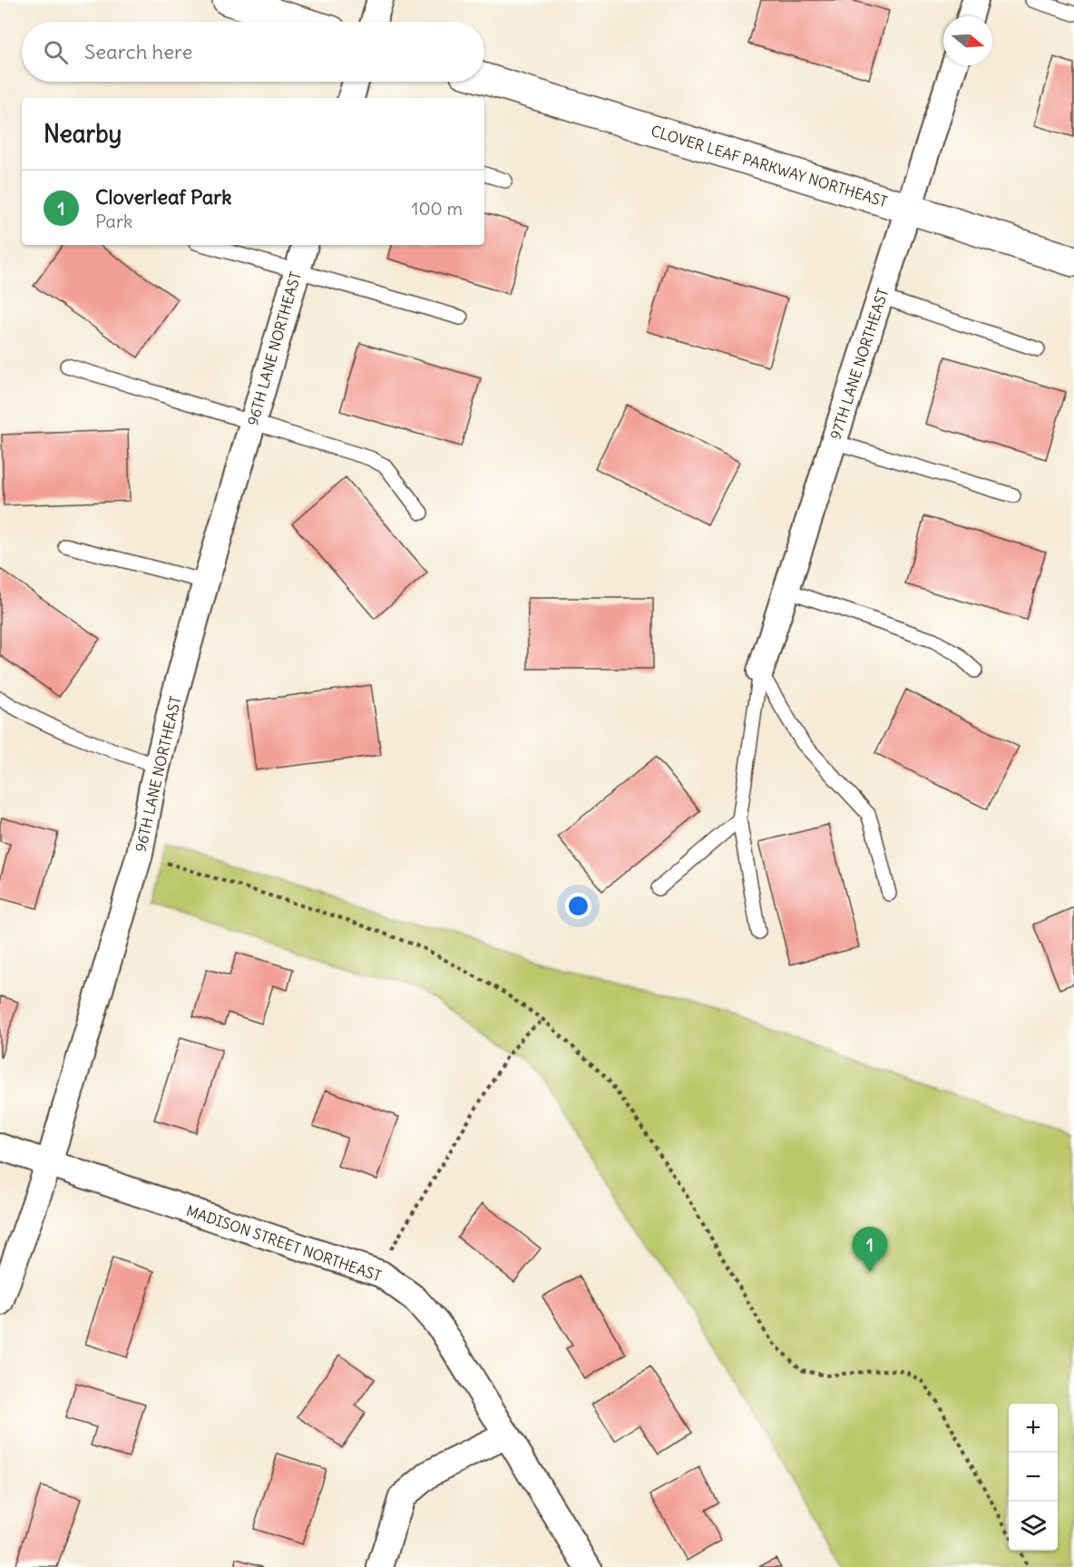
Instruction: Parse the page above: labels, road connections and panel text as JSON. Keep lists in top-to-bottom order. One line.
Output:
{"streets":{"street":["CLOVER LEAF PARKWAY NORTHEAST","96TH LANE NORTHEAST","97TH LANE NORTHEAST","MADISON STREET NORTHEAST"]},"crossings":[["CLOVER LEAF PARKWAY NORTHEAST","97TH LANE NORTHEAST"],["96TH LANE NORTHEAST","MADISON STREET NORTHEAST"]],"north":"right","page":{"search":"Search here","heading":"Nearby","list":[{"mark":"1","name":"Cloverleaf Park","note":"Park","value":"100 m"}],"pins":"1","map_buttons":["+","−"]}}
